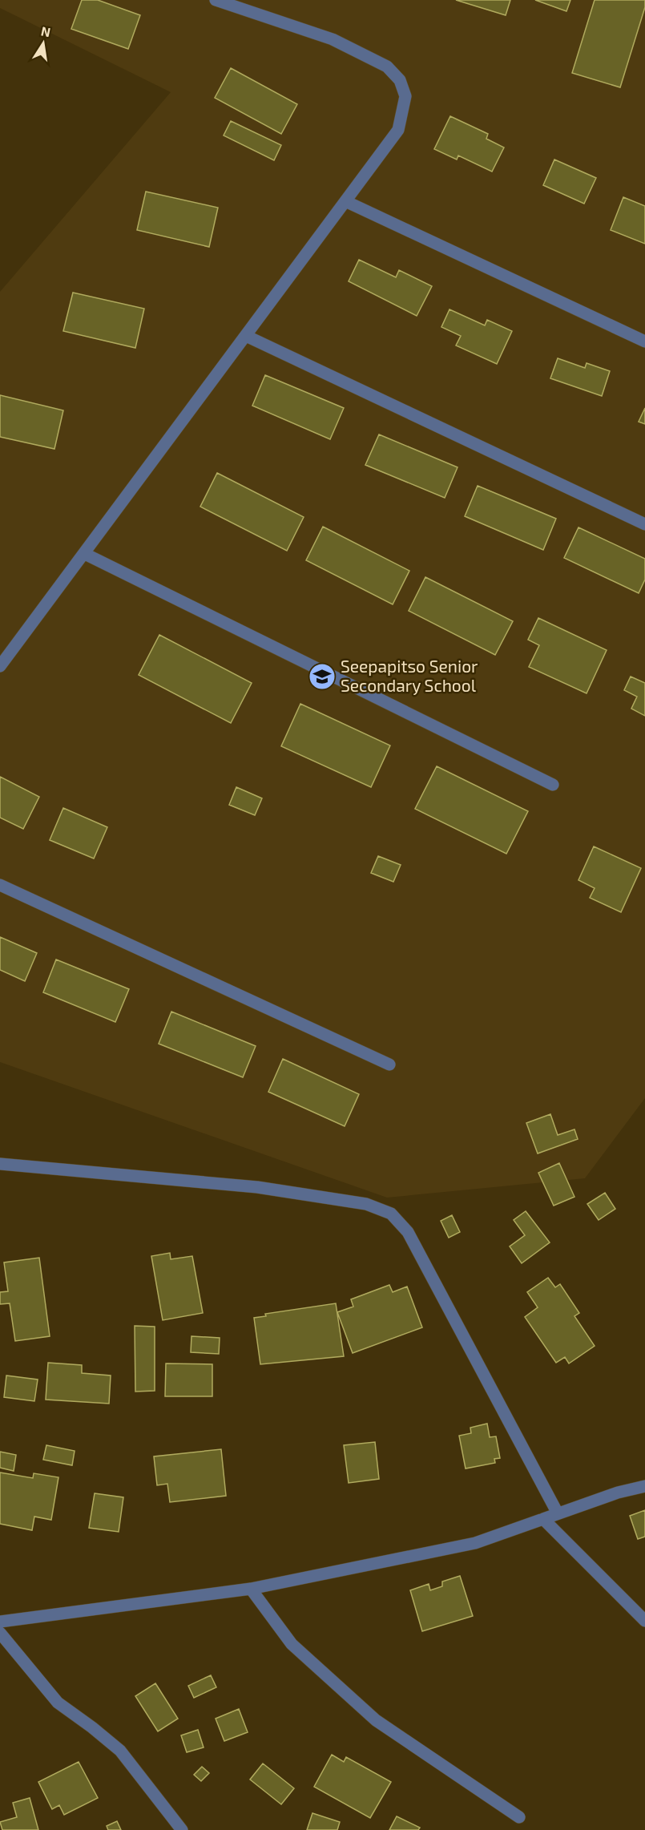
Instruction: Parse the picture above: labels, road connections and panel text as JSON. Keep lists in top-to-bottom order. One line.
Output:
{"places":{"school or university":["Seepapitso Senior Secondary School"]},"north":"top"}
